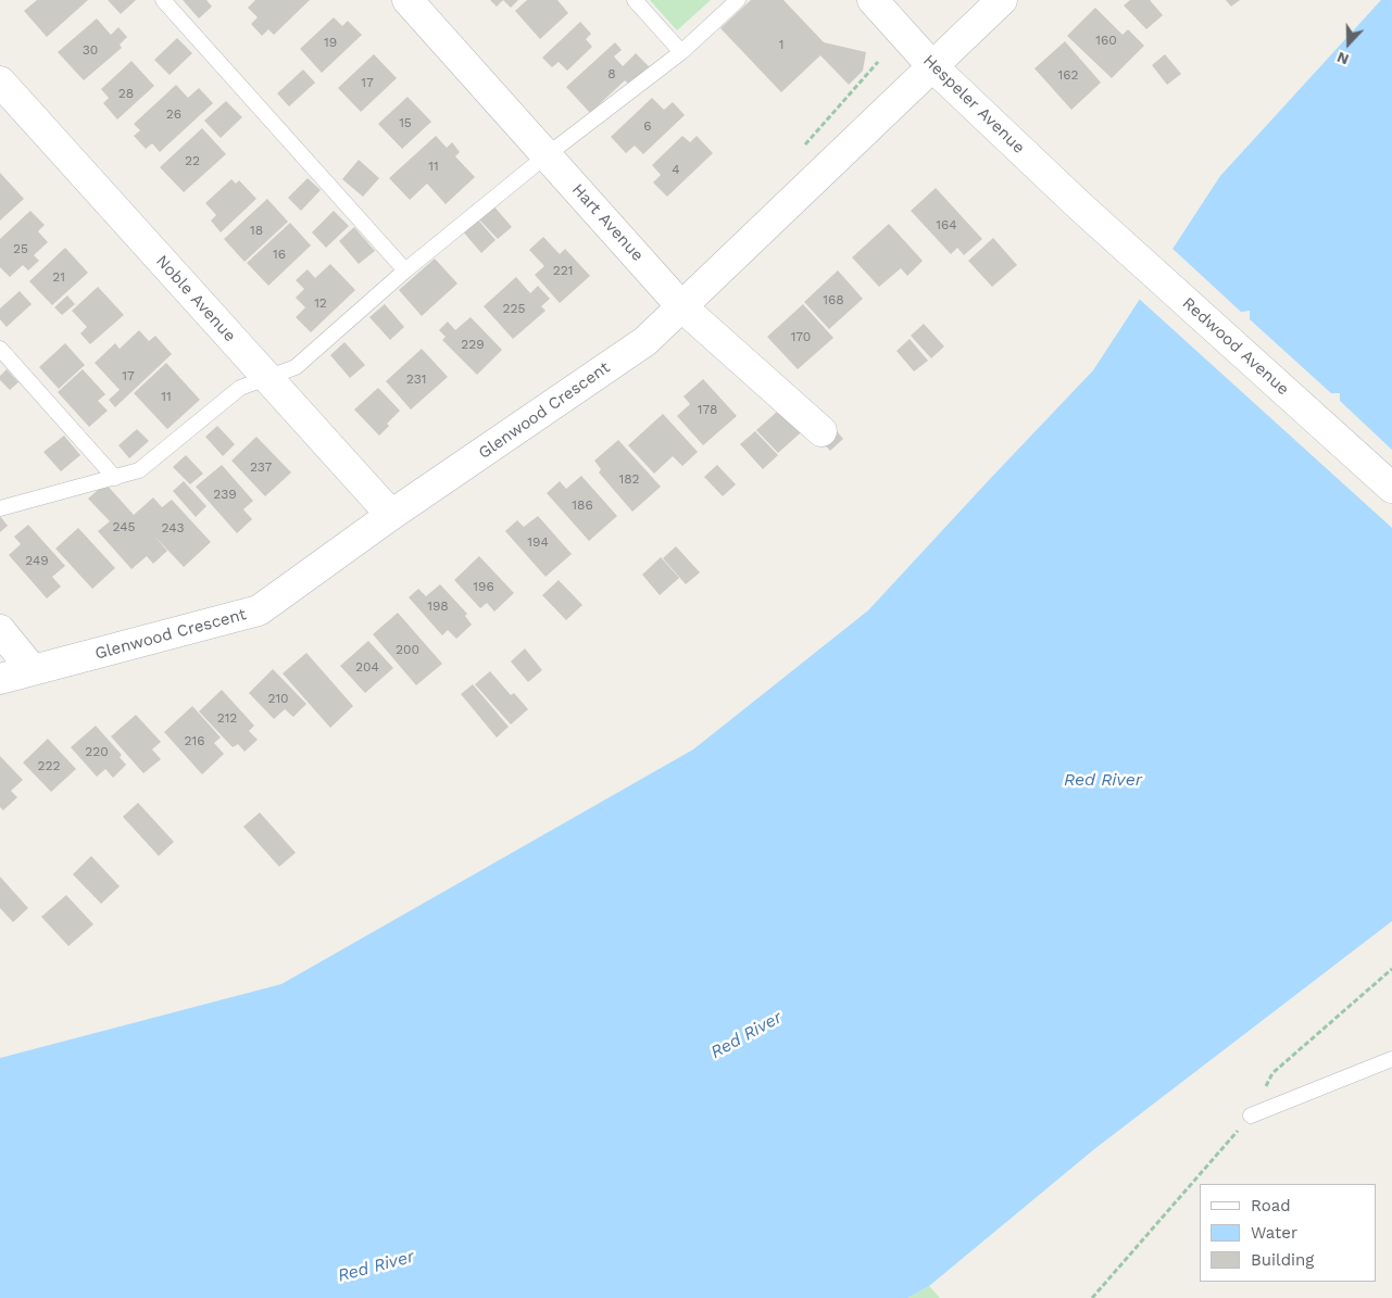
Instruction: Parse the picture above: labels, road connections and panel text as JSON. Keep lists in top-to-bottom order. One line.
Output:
{"streets":{"street":["Hespeler Avenue","Hart Avenue","Noble Avenue","Redwood Avenue","Glenwood Crescent"]},"crossings":[["Hespeler Avenue","Redwood Avenue"],["Hespeler Avenue","Glenwood Crescent"],["Hart Avenue","Glenwood Crescent"],["Noble Avenue","Glenwood Crescent"]],"water":["Red River"],"house_numbers":["160","19","1","30","8","162","17","28","26","15","6","22","11","4","164","18","25","16","221","21","168","12","225","170","229","17","231","11","178","237","182","239","186","245","243","194","249","196","198","200","204","210","212","216","220","222"],"legend":["Road","Water","Building"],"north":"bottom"}
